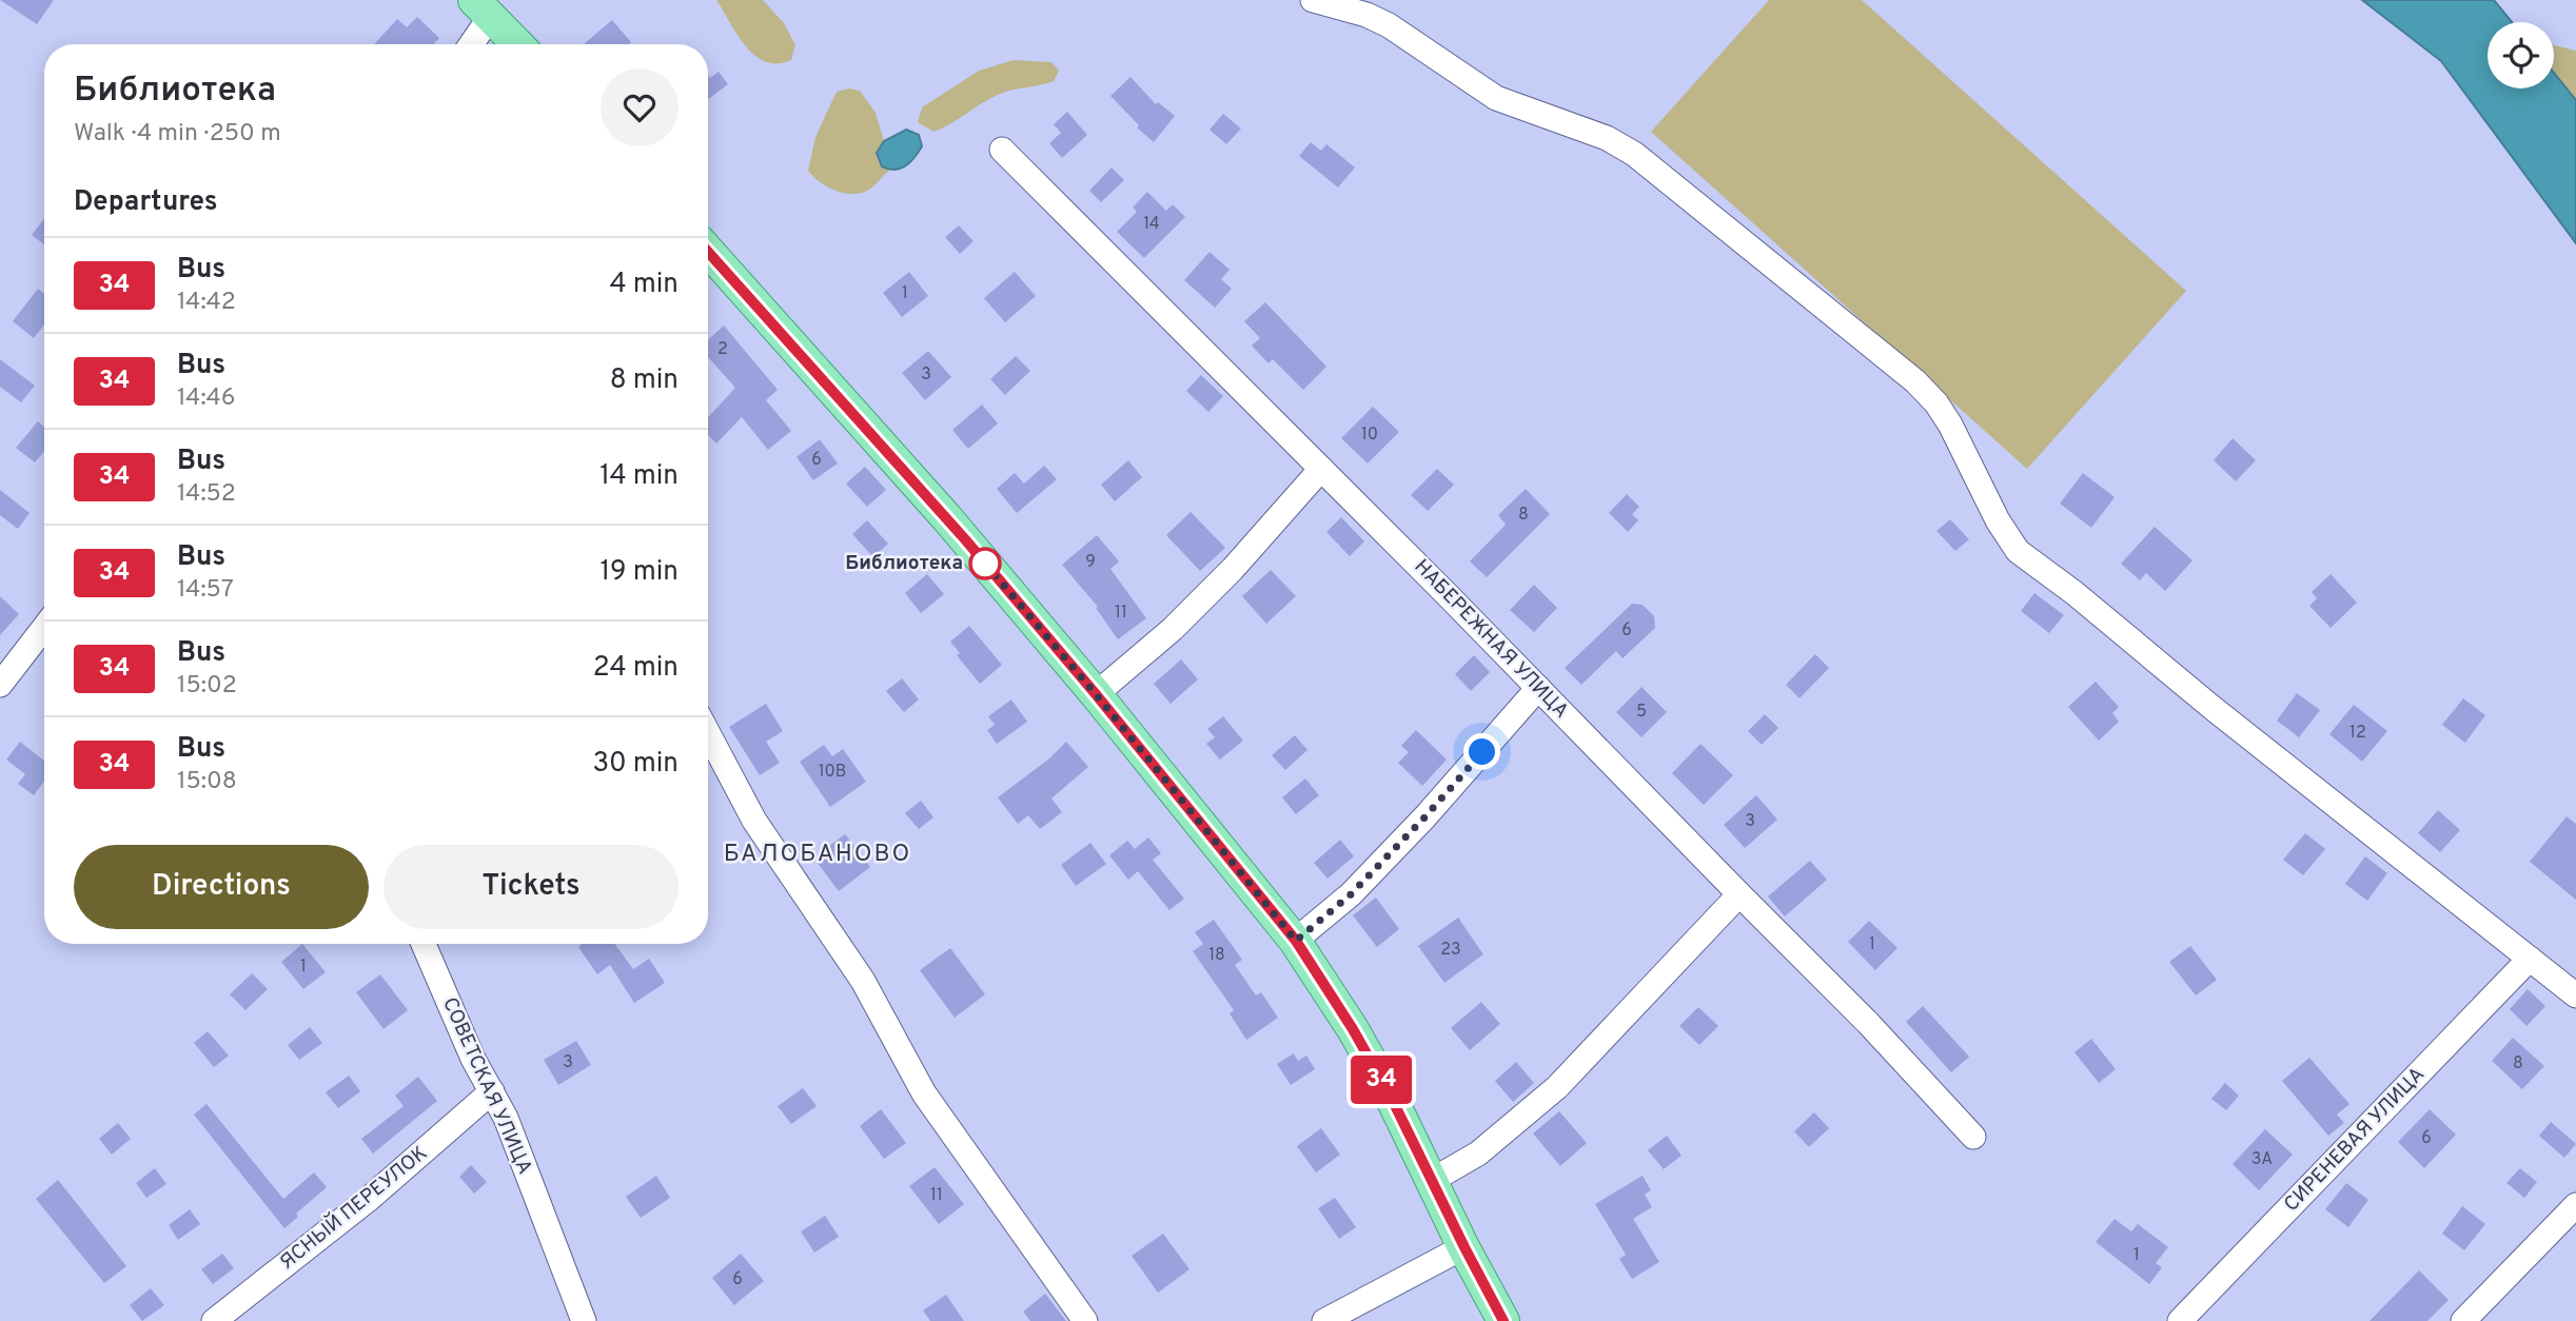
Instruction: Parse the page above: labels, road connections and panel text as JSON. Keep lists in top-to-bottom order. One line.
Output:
{"streets":{"street":["НАБЕРЕЖНАЯ УЛИЦА","СОВЕТСКАЯ УЛИЦА","СИРЕНЕВАЯ УЛИЦА","ЯСНЫЙ ПЕРЕУЛОК"]},"crossings":[["СОВЕТСКАЯ УЛИЦА","ЯСНЫЙ ПЕРЕУЛОК"]],"districts":["БАЛОБАНОВО"],"places":["Библиотека"],"lines":["bus line 34"],"house_numbers":["14","1","2","3","10","6","8","9","11","6","5","12","10В","3","1","23","18","1","3","8","6","3А","11","1","6"],"page":{"on_map":"34","heading":[["Библиотека","Walk · 4 min · 250 m"],"Departures"],"list":[{"mark":"34","name":"Bus","note":"14:42","value":"4 min"},{"mark":"34","name":"Bus","note":"14:46","value":"8 min"},{"mark":"34","name":"Bus","note":"14:52","value":"14 min"},{"mark":"34","name":"Bus","note":"14:57","value":"19 min"},{"mark":"34","name":"Bus","note":"15:02","value":"24 min"},{"mark":"34","name":"Bus","note":"15:08","value":"30 min"}],"buttons":["Directions","Tickets"]}}
